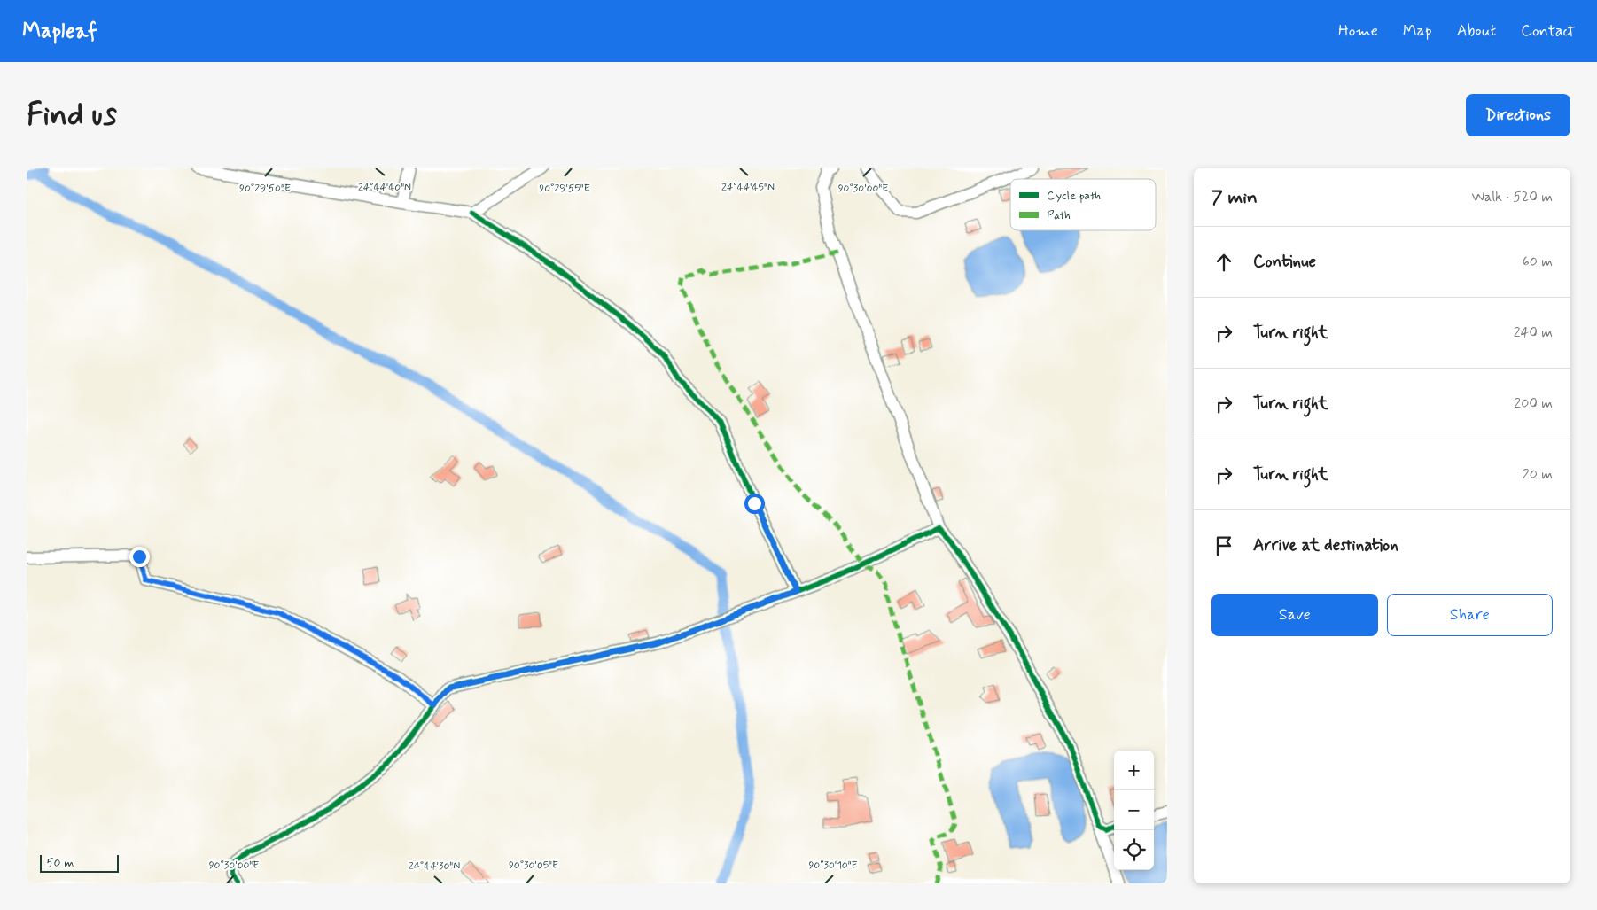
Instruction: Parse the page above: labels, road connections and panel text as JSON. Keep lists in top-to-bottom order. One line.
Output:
{"legend":["Cycle path","Path"],"scale_bar":"50 m","page":{"header":"Mapleaf","nav":["Home","Map","About","Contact"],"buttons":["Directions",["Save","Share"]],"title":"Find us","heading":["7 min","Walk · 520 m"],"list":[["Continue","60 m"],["Turn right","240 m"],["Turn right","200 m"],["Turn right","20 m"],"Arrive at destination"],"map_buttons":["+","−"],"scale":"50 m"},"coordinates":["24°44'45\"N","24°44'40\"N","90°29'50\"E","90°29'55\"E","90°30'00\"E","90°30'05\"E","90°30'10\"E","24°44'30\"N"]}
